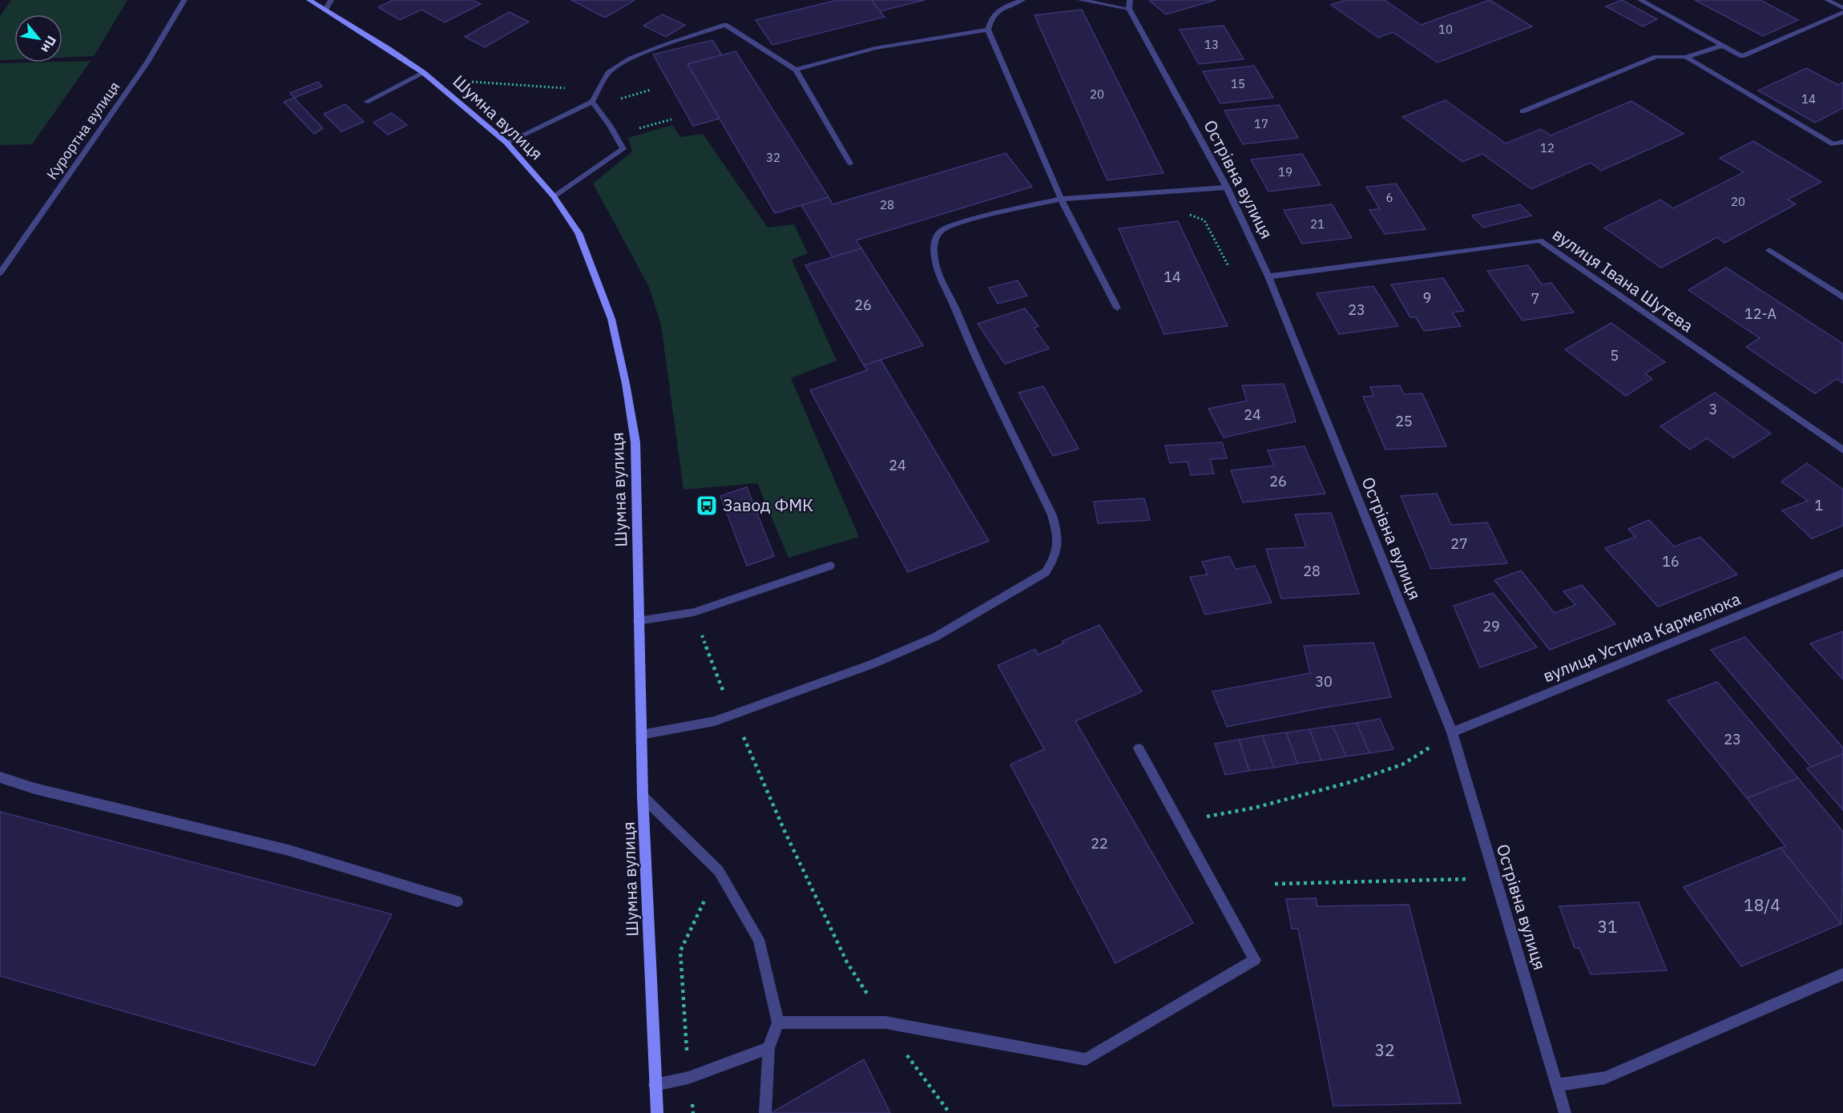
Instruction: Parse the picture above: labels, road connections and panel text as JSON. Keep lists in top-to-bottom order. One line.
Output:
{"streets":{"main road":["Шумна вулиця"],"street":["Курортна вулиця","Острівна вулиця","вулиця Івана Шутєва","вулиця Устима Кармелюка"]},"crossings":[["Острівна вулиця","вулиця Івана Шутєва"],["Острівна вулиця","вулиця Устима Кармелюка"]],"places":{"bus stop":["Завод ФМК"]},"house_numbers":["10","13","15","20","14","17","12","32","19","6","20","28","21","14","9","7","26","23","12-А","5","3","24","25","24","26","1","27","16","28","29","30","23","22","18/4","31","32"],"north":"bottom right"}
